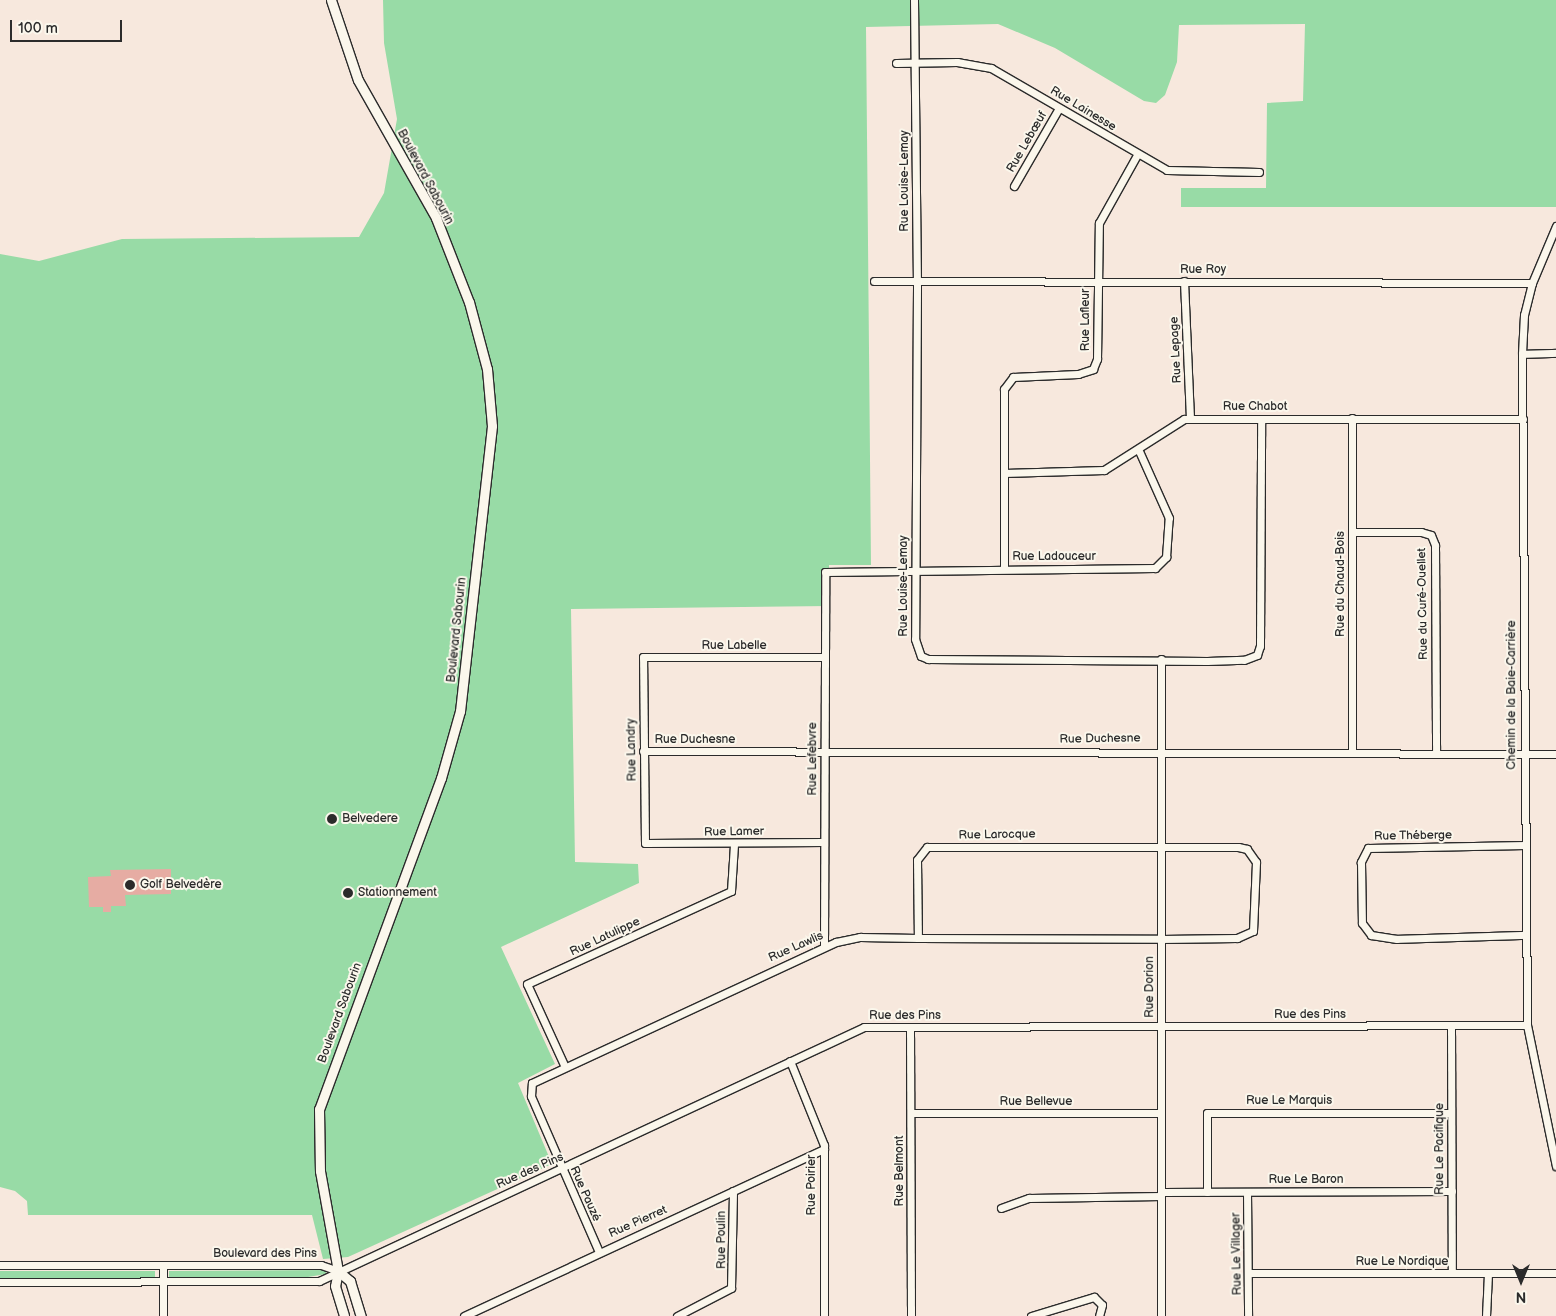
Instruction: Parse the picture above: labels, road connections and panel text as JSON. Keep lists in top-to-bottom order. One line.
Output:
{"streets":{"street":["Rue Lainesse","Rue Lebœuf","Boulevard Sabourin","Rue Louise-Lemay","Rue Roy","Rue Lafleur","Rue Lepage","Rue Chabot","Rue Ladouceur","Rue du Chaud-Bois","Rue du Curé-Ouellet","Rue Labelle","Chemin de la Baie-Carrière","Rue Duchesne","Rue Landry","Rue Lefebvre","Rue Lamer","Rue Larocque","Rue Théberge","Rue Latulippe","Rue Lawlis","Rue Dorion","Rue des Pins","Rue Le Marquis","Rue Bellevue","Rue Le Pacifique","Rue Belmont","Rue Le Baron","Rue Poirier","Rue Pauzé","Rue Pierret","Rue Poulin","Boulevard des Pins","Rue Le Villager","Rue Le Nordique"]},"crossings":[["Rue Lainesse","Rue Lebœuf"],["Rue Lainesse","Rue Louise-Lemay"],["Rue Lainesse","Rue Lafleur"],["Boulevard Sabourin","Rue des Pins"],["Boulevard Sabourin","Boulevard des Pins"],["Rue Louise-Lemay","Rue Roy"],["Rue Louise-Lemay","Rue Chabot"],["Rue Louise-Lemay","Rue Ladouceur"],["Rue Louise-Lemay","Rue Dorion"],["Rue Roy","Rue Lafleur"],["Rue Roy","Rue Lepage"],["Rue Roy","Chemin de la Baie-Carrière"],["Rue Lafleur","Rue Chabot"],["Rue Lafleur","Rue Ladouceur"],["Rue Lepage","Rue Chabot"],["Rue Chabot","Rue Ladouceur"],["Rue Chabot","Rue du Chaud-Bois"],["Rue Chabot","Chemin de la Baie-Carrière"],["Rue Ladouceur","Rue Lefebvre"],["Rue du Chaud-Bois","Rue du Curé-Ouellet"],["Rue du Chaud-Bois","Rue Duchesne"],["Rue du Curé-Ouellet","Rue Duchesne"],["Rue Labelle","Rue Landry"],["Rue Labelle","Rue Lefebvre"],["Chemin de la Baie-Carrière","Rue Duchesne"],["Chemin de la Baie-Carrière","Rue Théberge"],["Chemin de la Baie-Carrière","Rue des Pins"],["Rue Duchesne","Rue Landry"],["Rue Duchesne","Rue Lefebvre"],["Rue Duchesne","Rue Dorion"],["Rue Landry","Rue Lamer"],["Rue Lefebvre","Rue Lamer"],["Rue Lefebvre","Rue Lawlis"],["Rue Lamer","Rue Latulippe"],["Rue Larocque","Rue Lawlis"],["Rue Larocque","Rue Dorion"],["Rue Latulippe","Rue Lawlis"],["Rue Lawlis","Rue Dorion"],["Rue Lawlis","Rue Pauzé"],["Rue Dorion","Rue des Pins"],["Rue Dorion","Rue Bellevue"],["Rue Dorion","Rue Le Baron"],["Rue des Pins","Rue Le Pacifique"],["Rue des Pins","Rue Belmont"],["Rue des Pins","Rue Poirier"],["Rue des Pins","Rue Pauzé"],["Rue des Pins","Boulevard des Pins"],["Rue Le Marquis","Rue Le Pacifique"],["Rue Le Marquis","Rue Le Baron"],["Rue Bellevue","Rue Belmont"],["Rue Le Pacifique","Rue Le Baron"],["Rue Le Pacifique","Rue Le Nordique"],["Rue Le Baron","Rue Le Villager"],["Rue Poirier","Rue Pierret"],["Rue Pauzé","Rue Pierret"],["Rue Pierret","Rue Poulin"],["Rue Le Villager","Rue Le Nordique"]],"places":["Belvedere","Golf Belvedère","Stationnement"],"scale_bar":"100 m","north":"bottom"}
